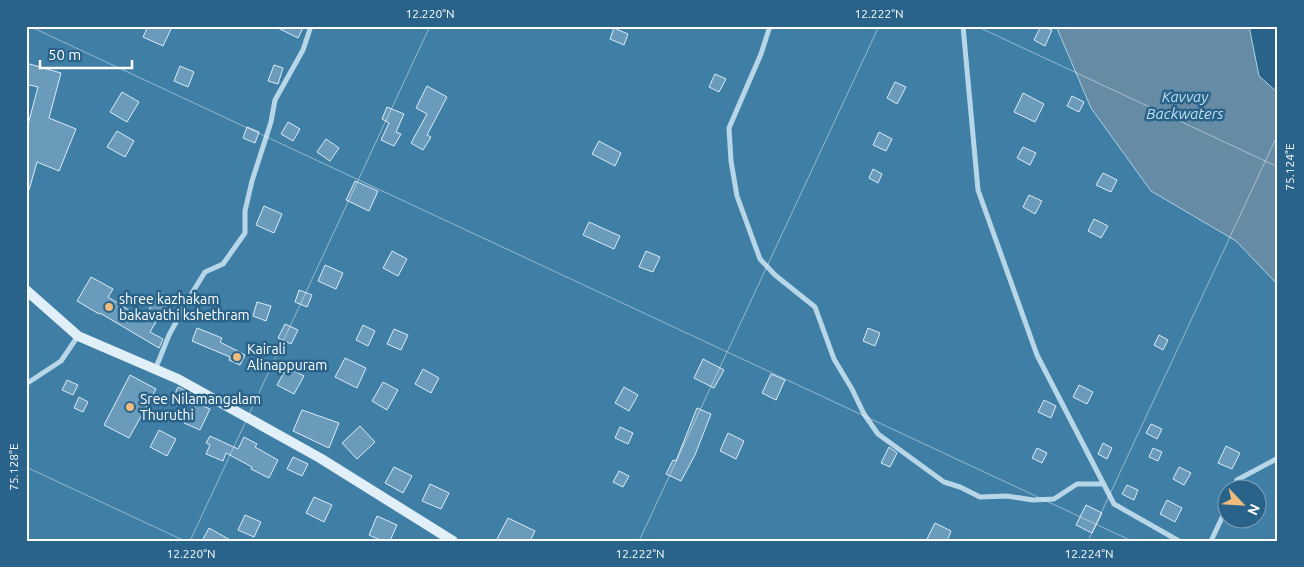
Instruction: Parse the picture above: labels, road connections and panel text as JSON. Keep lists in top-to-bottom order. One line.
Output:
{"water":["Kavvay Backwaters"],"places":["shree kazhakam bakavathi kshethram","Kairali Alinappuram","Sree Nilamangalam Thuruthi"],"scale_bar":"50 m","north":"bottom right","coordinates":["12.220°N","12.222°N","75.124°E","75.128°E","12.224°N"]}
